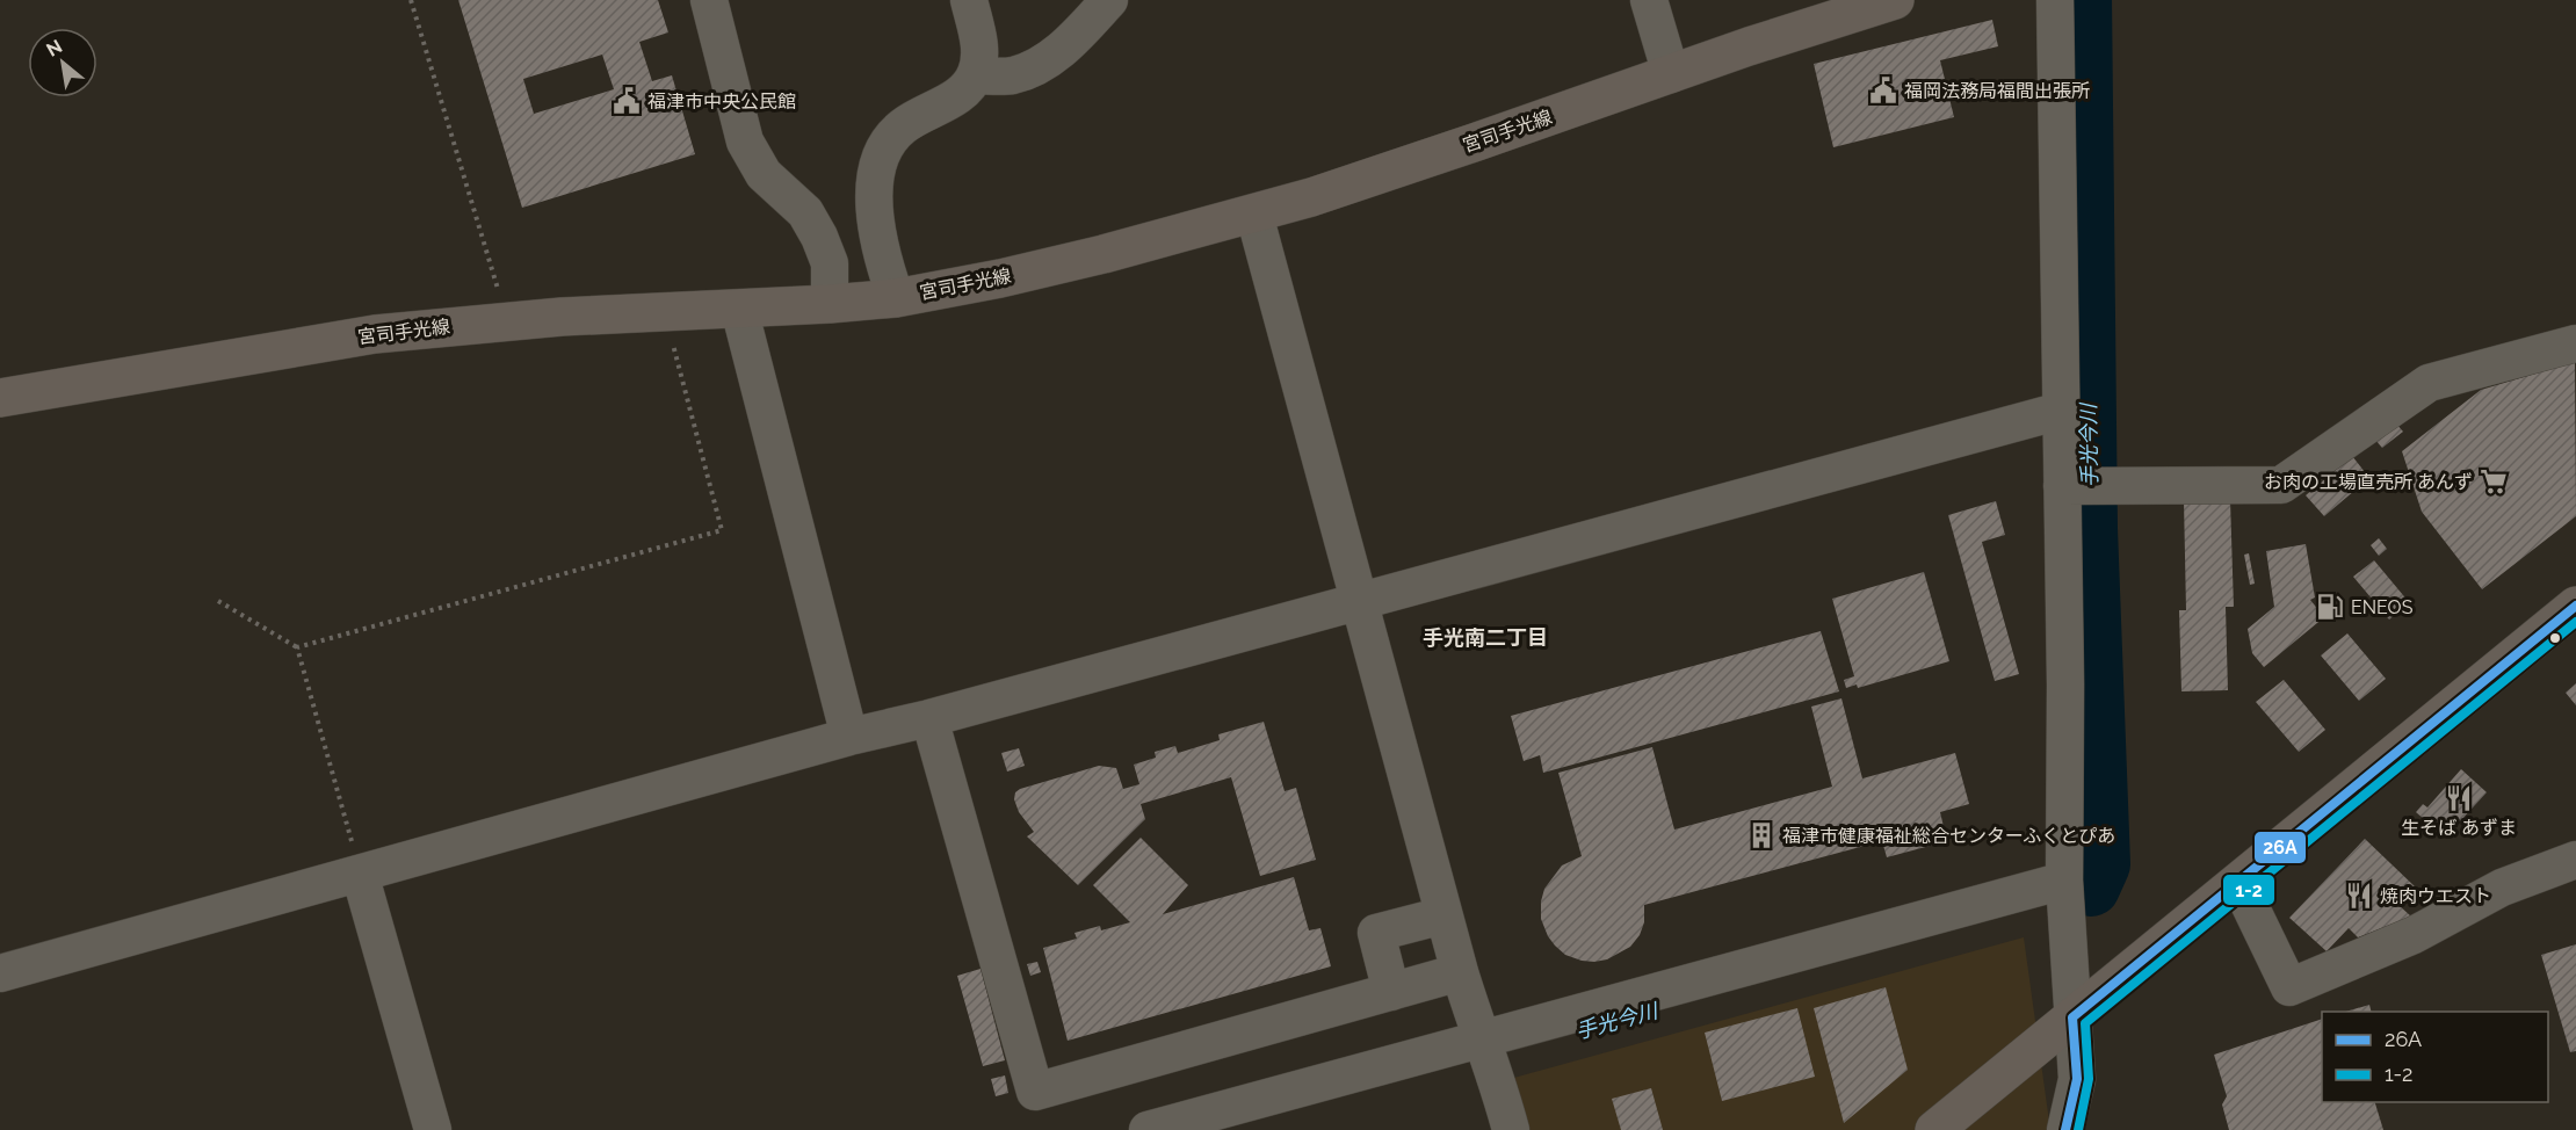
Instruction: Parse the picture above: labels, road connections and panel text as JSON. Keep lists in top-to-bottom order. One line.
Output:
{"streets":{"main road":["宮司手光線"]},"districts":["手光南二丁目"],"water":["手光今川"],"places":{"public building":["福岡法務局福間出張所","福津市中央公民館"],"supermarket":["お肉の工場直売所 あんず"],"fuel station":["ENEOS"],"restaurant":["生そば あずま","焼肉ウエスト"],"building":["福津市健康福祉総合センターふくとぴあ"]},"lines":["transit line 26A","transit line 1-2"],"legend":["26A","1-2"],"north":"top left"}
